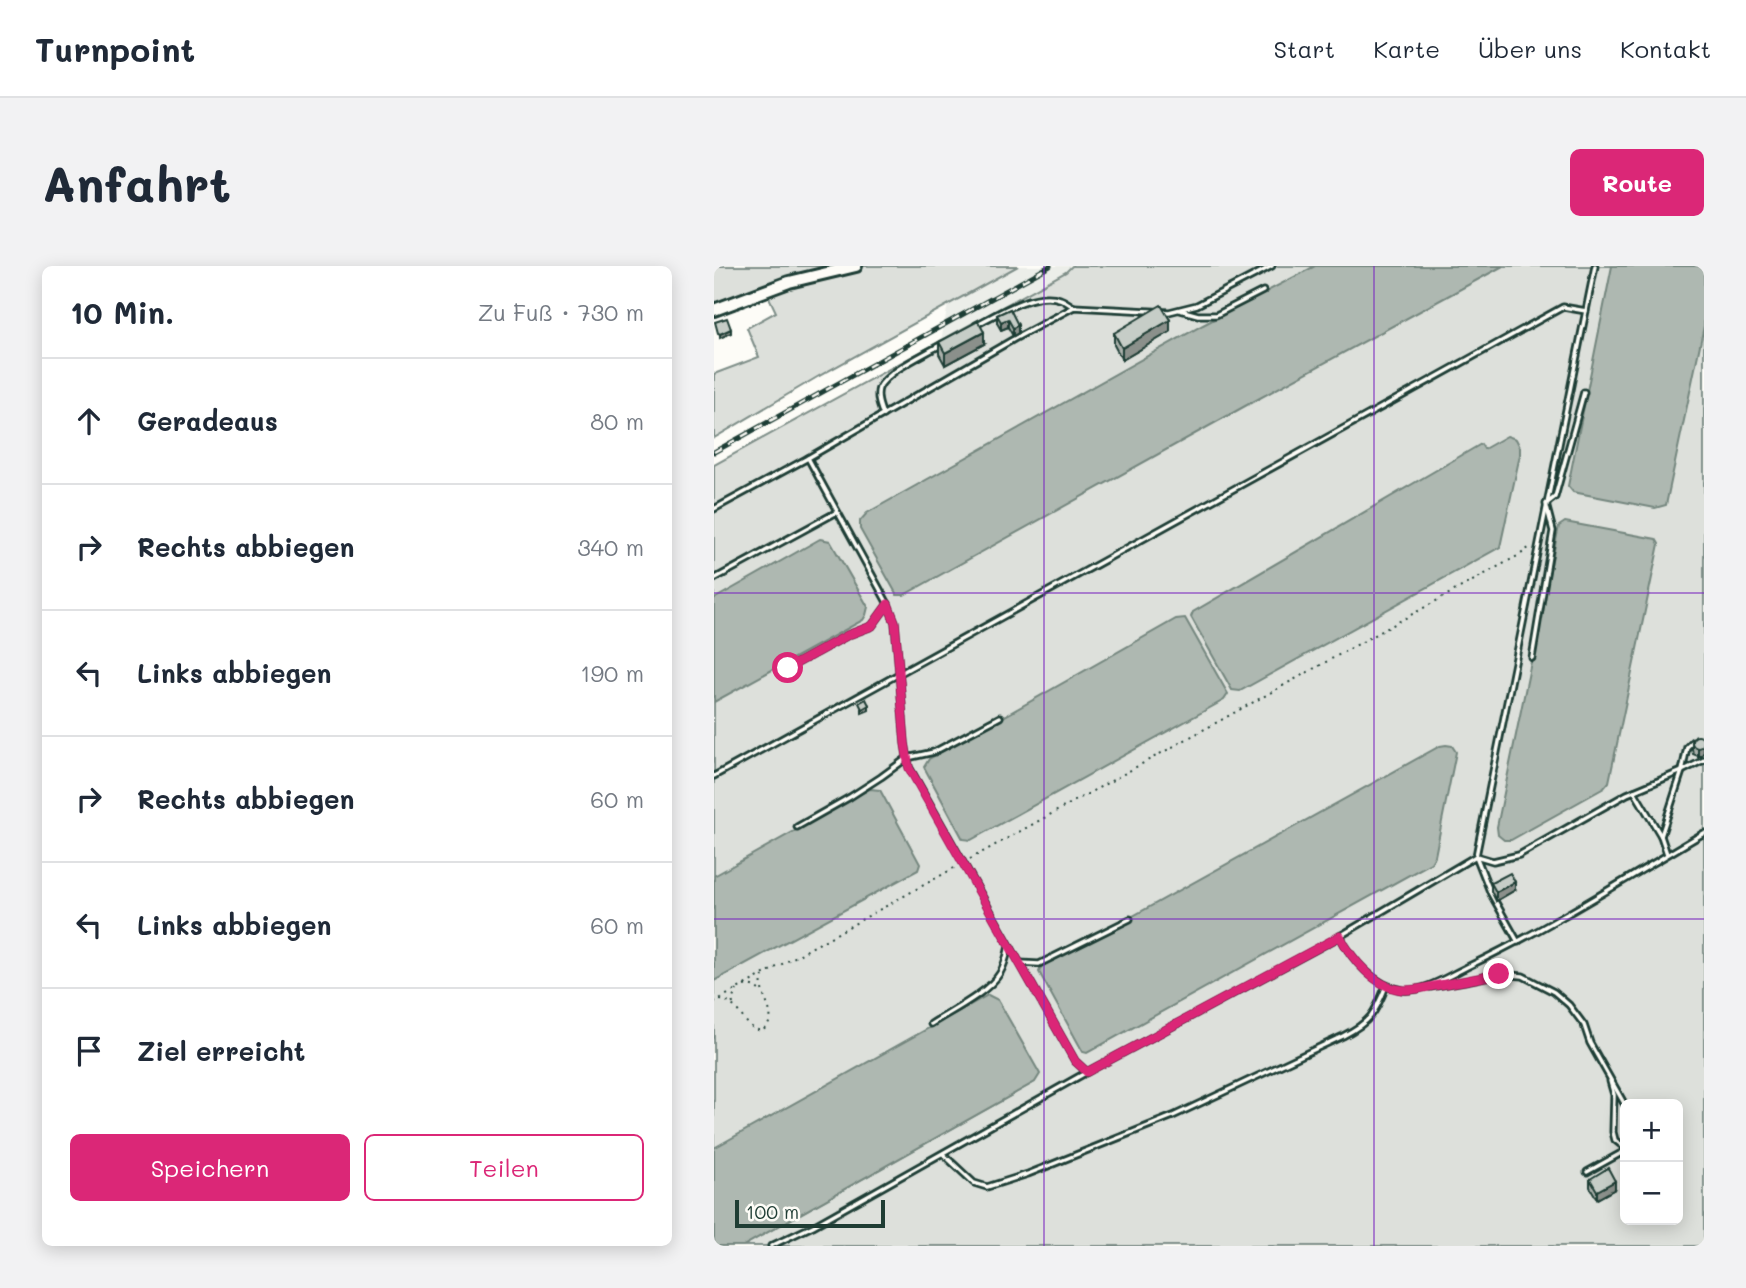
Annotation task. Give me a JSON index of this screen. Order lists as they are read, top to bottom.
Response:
{
  "scale_bar": "100 m",
  "page": {
    "header": "Turnpoint",
    "nav": [
      "Start",
      "Karte",
      "Über uns",
      "Kontakt"
    ],
    "buttons": [
      "Route",
      ["Speichern", "Teilen"]
    ],
    "title": "Anfahrt",
    "heading": ["10 Min.", "Zu Fuß · 730 m"],
    "list": [
      ["Geradeaus", "80 m"],
      ["Rechts abbiegen", "340 m"],
      ["Links abbiegen", "190 m"],
      ["Rechts abbiegen", "60 m"],
      ["Links abbiegen", "60 m"],
      "Ziel erreicht"
    ],
    "map_buttons": ["+", "−"],
    "scale": "100 m"
  }
}
